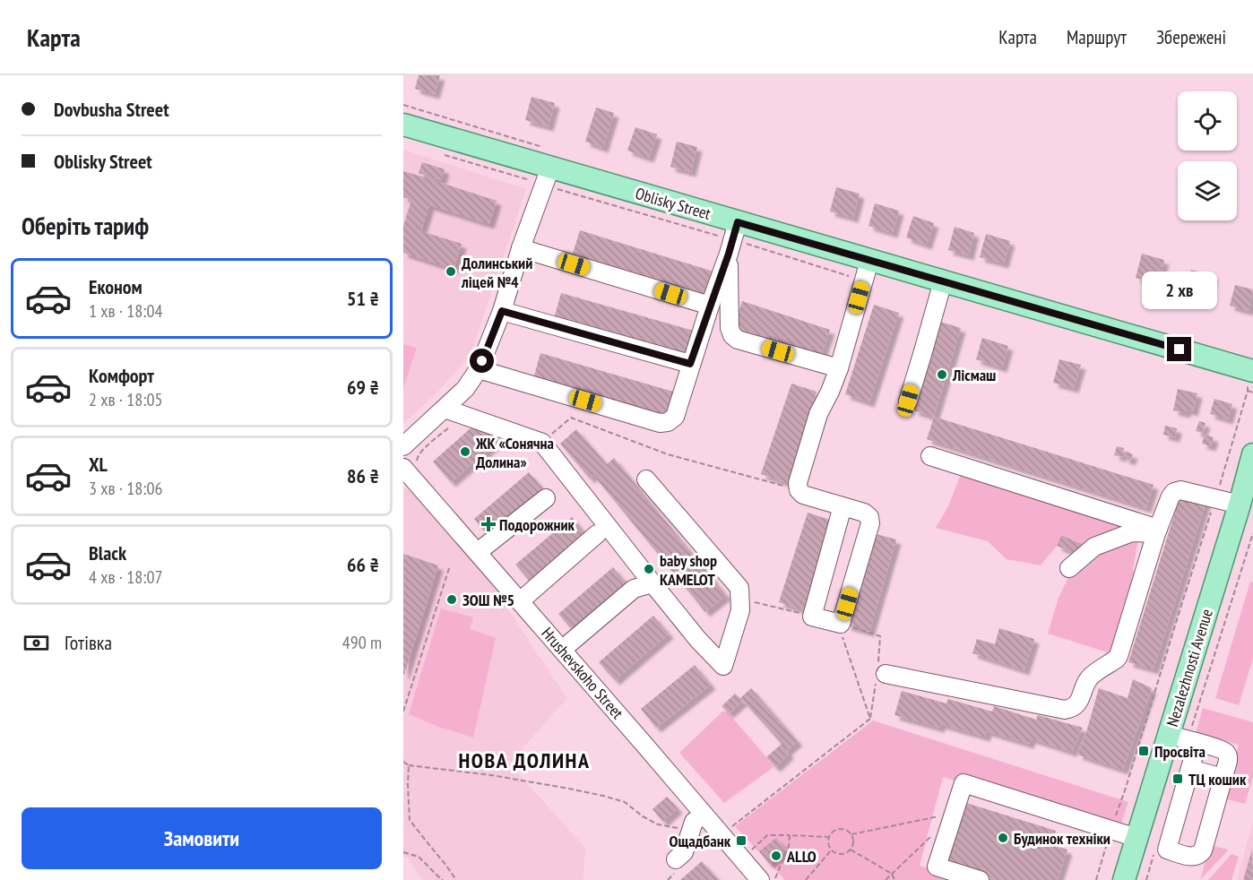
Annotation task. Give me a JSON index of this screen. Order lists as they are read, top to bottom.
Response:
{
  "streets": {
    "main road": ["Oblisky Street", "Nezalezhnosti Avenue"],
    "street": ["Hrushevskoho Street"]
  },
  "districts": ["НОВА ДОЛИНА"],
  "places": {
    "other": [
      "Долинський ліцей №4",
      "Лісмаш",
      "ЖК «Сонячна Долина»",
      "baby shop KAMELOT",
      "ЗОШ №5",
      "Будинок техніки",
      "ALLO"
    ],
    "health": ["Подорожник"],
    "transit": ["Просвіта", "ТЦ кошик", "Ощадбанк"]
  },
  "page": {
    "header": "Карта",
    "nav": ["Карта", "Маршрут", "Збережені"],
    "banner": ["Dovbusha Street", "Oblisky Street"],
    "heading": "Оберіть тариф",
    "list": [
      {
        "name": "Економ",
        "note": "1 хв · 18:04",
        "value": "51 ₴"
      },
      {
        "name": "Комфорт",
        "note": "2 хв · 18:05",
        "value": "69 ₴"
      },
      {
        "name": "XL",
        "note": "3 хв · 18:06",
        "value": "86 ₴"
      },
      {
        "name": "Black",
        "note": "4 хв · 18:07",
        "value": "66 ₴"
      }
    ],
    "bubble": "2 хв",
    "pay": ["Готівка", "490 m"],
    "buttons": "Замовити"
  }
}
